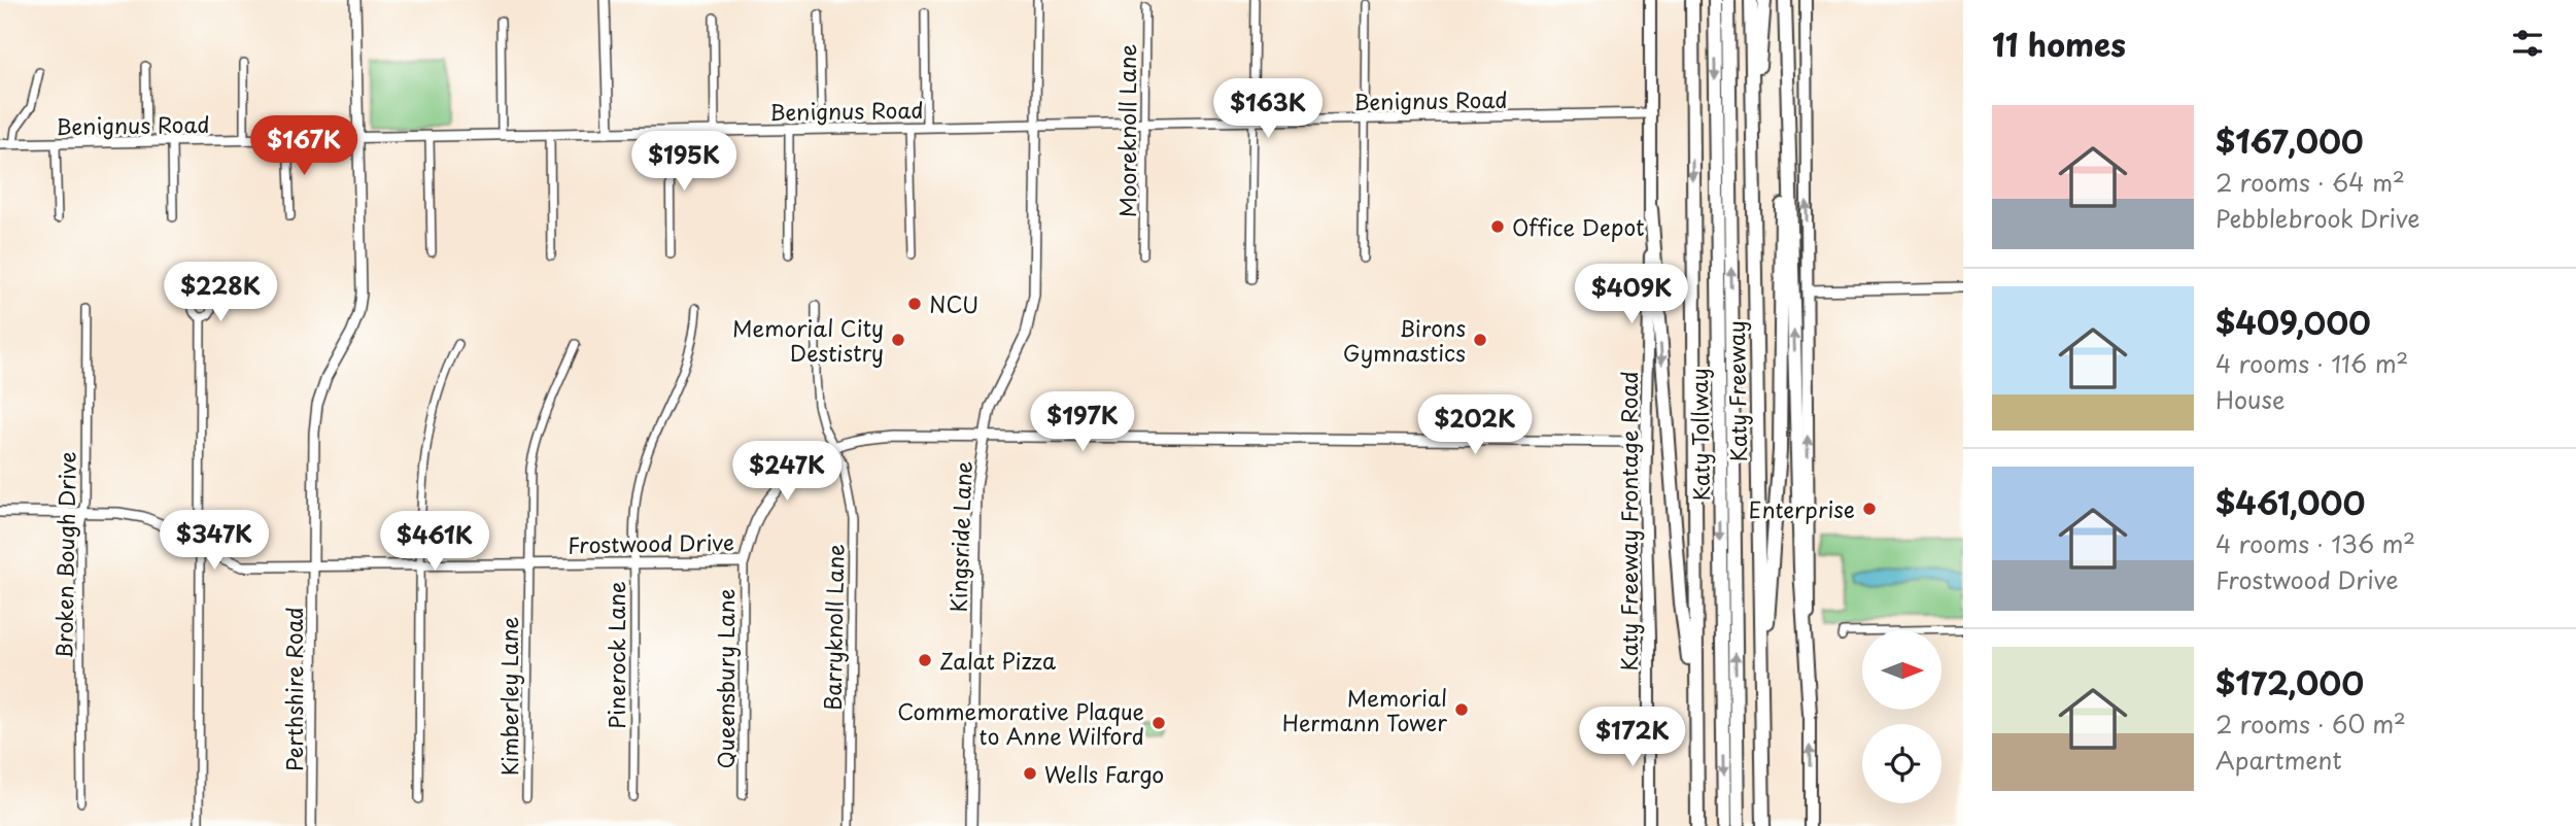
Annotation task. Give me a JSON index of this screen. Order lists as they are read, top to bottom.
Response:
{
  "streets": {
    "highway": ["Katy Freeway", "Katy Tollway"],
    "main road": ["Katy Freeway Frontage Road"],
    "street": [
      "Benignus Road",
      "Mooreknoll Lane",
      "Kingsride Lane",
      "Frostwood Drive",
      "Broken Bough Drive",
      "Barryknoll Lane",
      "Pinerock Lane",
      "Queensbury Lane",
      "Perthshire Road",
      "Kimberley Lane"
    ]
  },
  "crossings": [
    ["Benignus Road", "Mooreknoll Lane"],
    ["Benignus Road", "Katy Freeway Frontage Road"],
    ["Benignus Road", "Kingsride Lane"],
    ["Benignus Road", "Perthshire Road"],
    ["Katy Freeway Frontage Road", "Frostwood Drive"],
    ["Kingsride Lane", "Frostwood Drive"],
    ["Frostwood Drive", "Broken Bough Drive"],
    ["Frostwood Drive", "Barryknoll Lane"],
    ["Frostwood Drive", "Pinerock Lane"],
    ["Frostwood Drive", "Queensbury Lane"],
    ["Frostwood Drive", "Perthshire Road"],
    ["Frostwood Drive", "Kimberley Lane"]
  ],
  "places": [
    "Office Depot",
    "NCU",
    "Memorial City Destistry",
    "Birons Gymnastics",
    "Enterprise",
    "Zalat Pizza",
    "Memorial Hermann Tower",
    "Commemorative Plaque to Anne Wilford",
    "Wells Fargo"
  ],
  "north": "right",
  "page": {
    "heading": "11 homes",
    "price": [
      "$163K",
      "$167K",
      "$195K",
      "$228K",
      "$409K",
      "$197K",
      "$202K",
      "$247K",
      "$347K",
      "$461K",
      "$172K"
    ],
    "list": [
      {
        "name": "$167,000",
        "note": "2 rooms · 64 m² · Pebblebrook Drive"
      },
      {
        "name": "$409,000",
        "note": "4 rooms · 116 m² · House"
      },
      {
        "name": "$461,000",
        "note": "4 rooms · 136 m² · Frostwood Drive"
      },
      {
        "name": "$172,000",
        "note": "2 rooms · 60 m² · Apartment"
      }
    ]
  }
}
